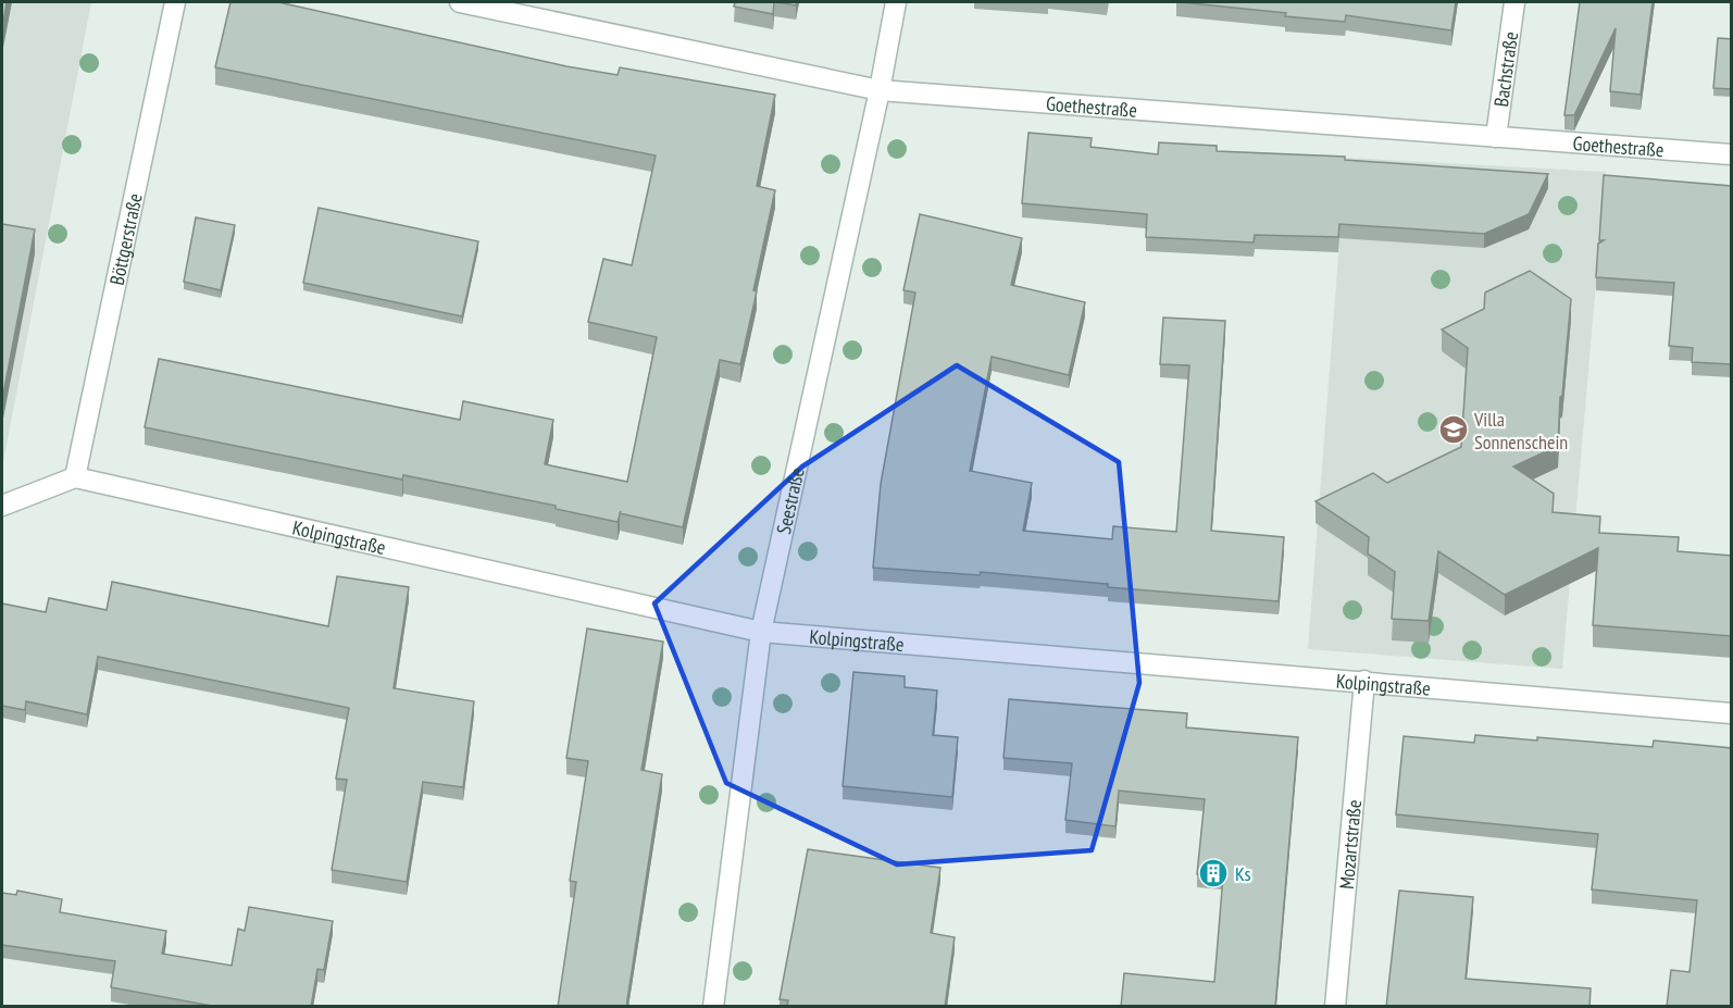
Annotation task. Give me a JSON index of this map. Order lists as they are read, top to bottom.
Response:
{
  "streets": {
    "street": [
      "Bachstraße",
      "Goethestraße",
      "Böttgerstraße",
      "Seestraße",
      "Kolpingstraße",
      "Mozartstraße"
    ]
  },
  "crossings": [
    ["Bachstraße", "Goethestraße"],
    ["Goethestraße", "Seestraße"],
    ["Böttgerstraße", "Kolpingstraße"],
    ["Seestraße", "Kolpingstraße"],
    ["Kolpingstraße", "Mozartstraße"]
  ],
  "places": {
    "school or university": ["Villa Sonnenschein"],
    "building": ["Ks"]
  }
}
